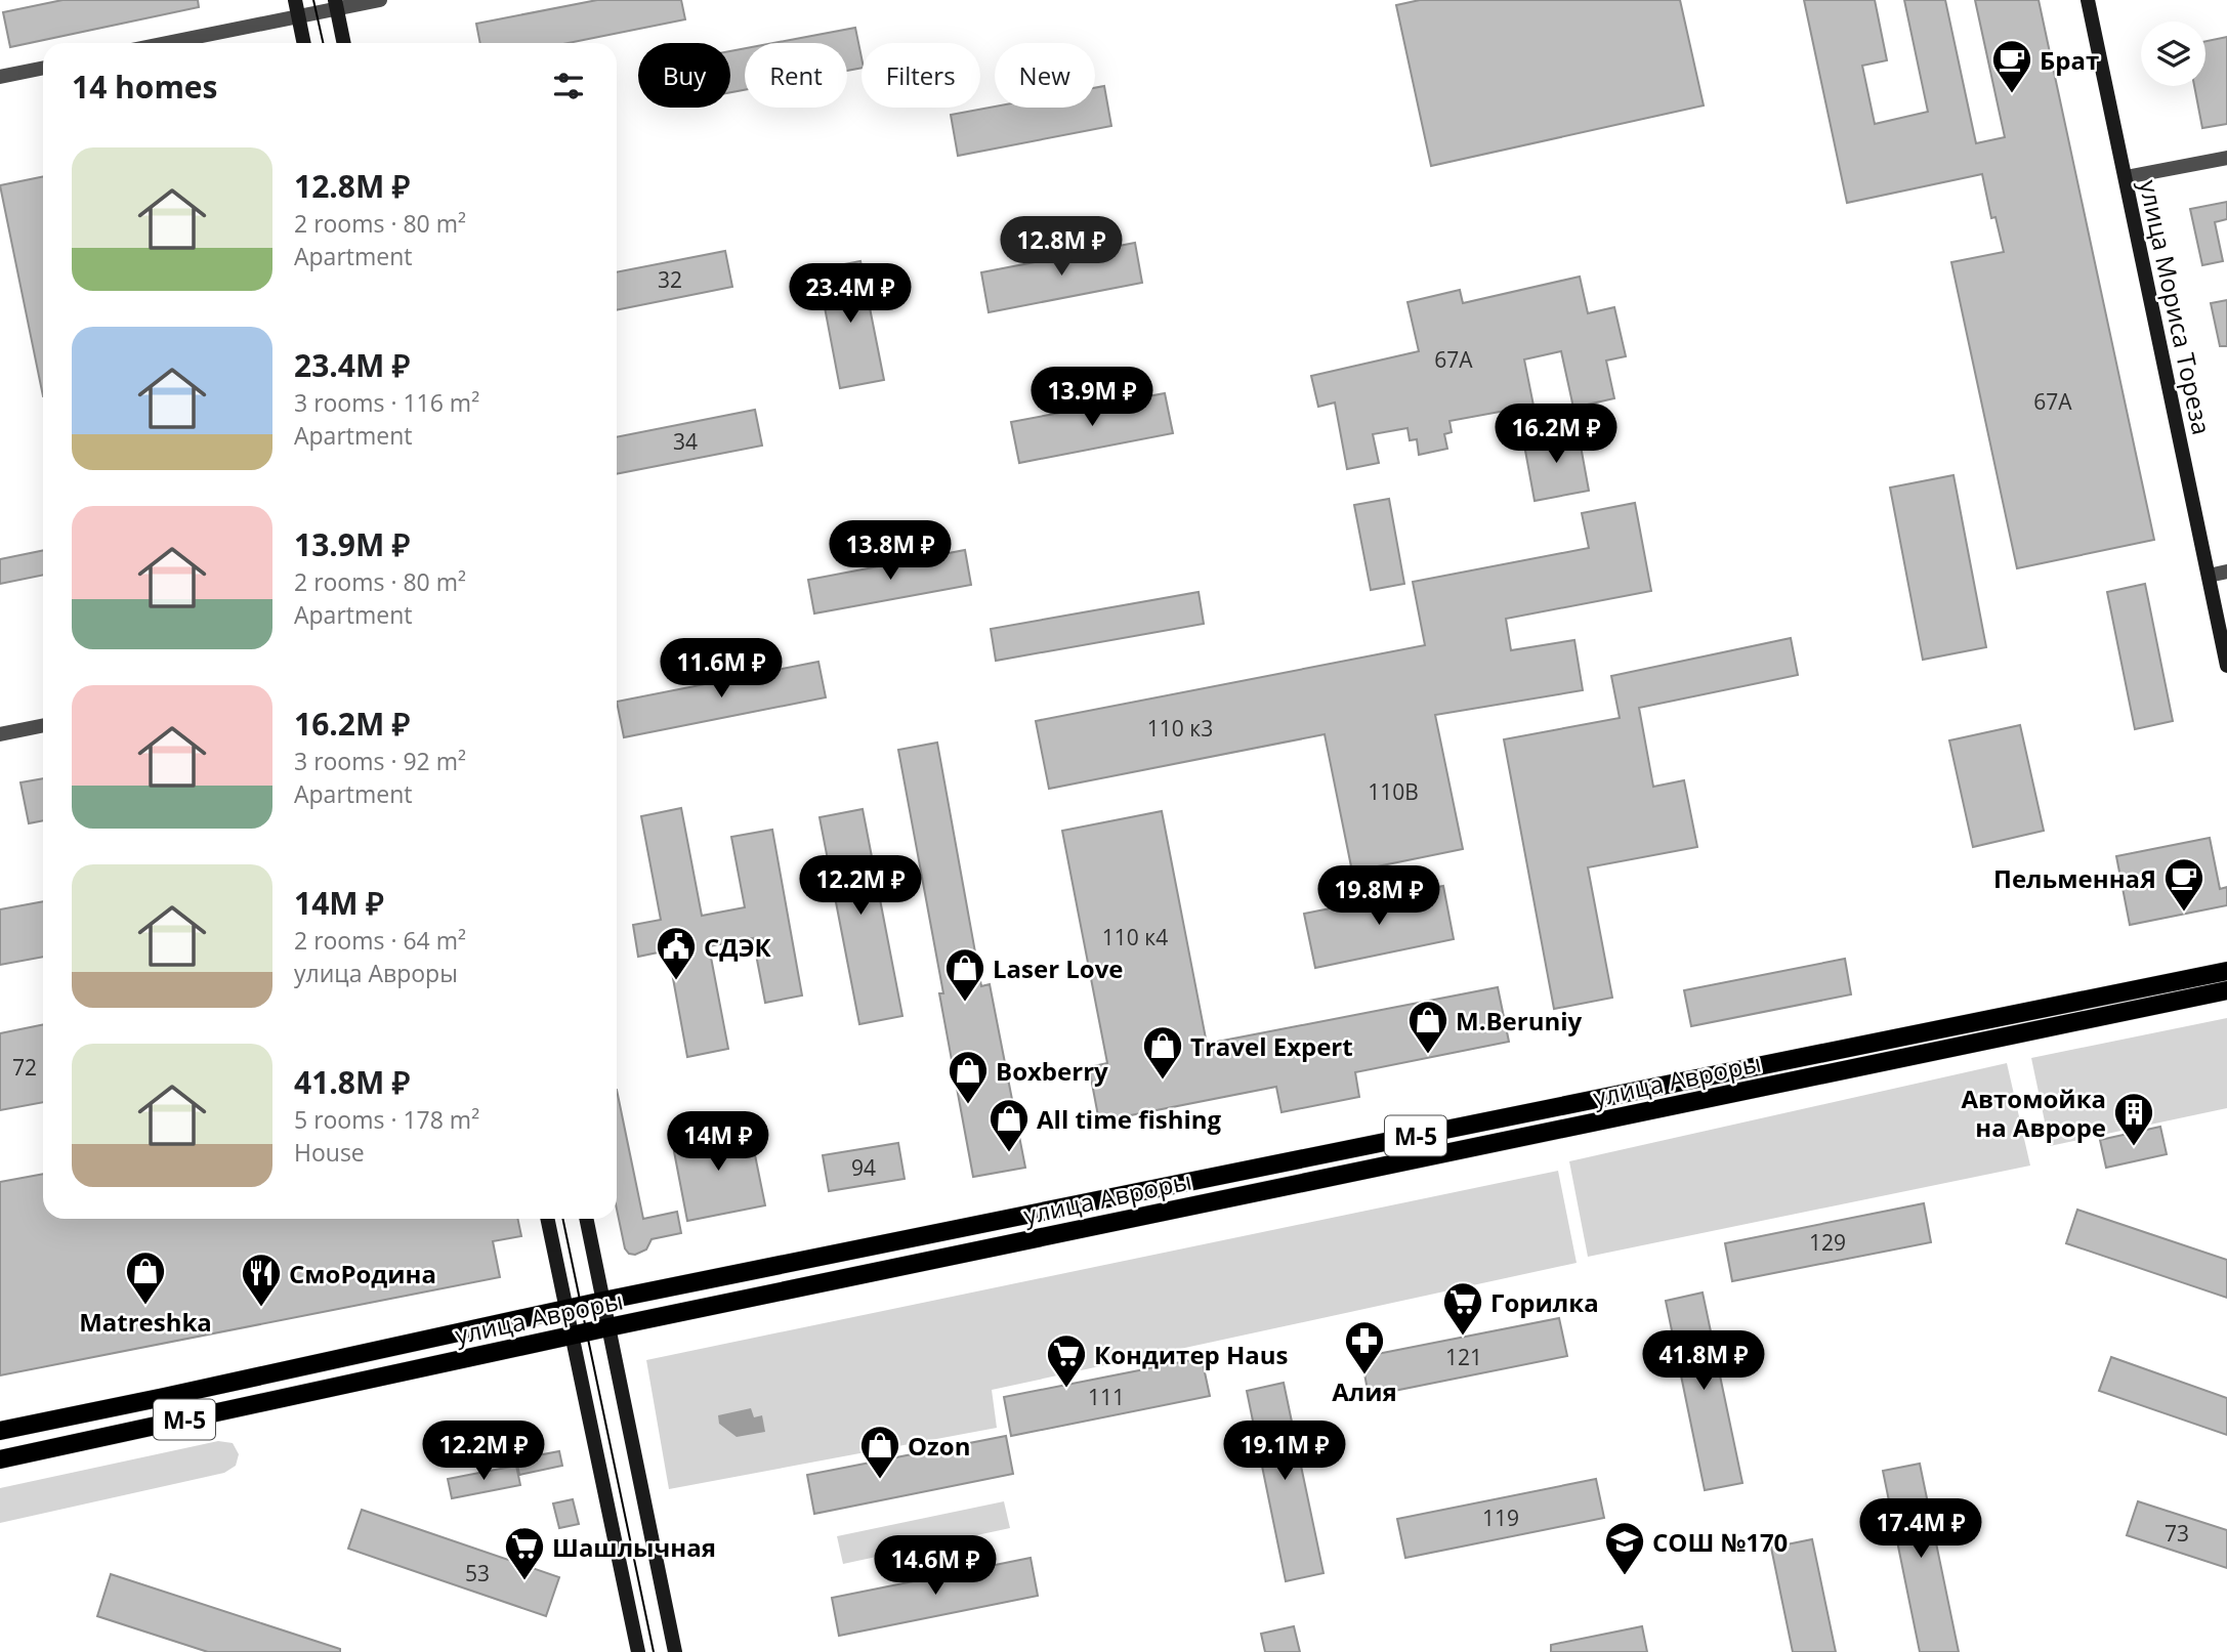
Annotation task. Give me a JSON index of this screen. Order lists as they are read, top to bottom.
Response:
{
  "streets": {
    "main road": ["улица Мориса Тореза", "улица Авроры", "М-5"]
  },
  "places": {
    "cafe": ["Брат", "ПельменнаЯ"],
    "public building": ["СДЭК"],
    "shop": [
      "Laser Love",
      "M.Beruniy",
      "Travel Expert",
      "Boxberry",
      "All time fishing",
      "Matreshka",
      "Ozon"
    ],
    "building": ["Автомойка на Авроре"],
    "restaurant": ["СмоРодина"],
    "supermarket": ["Горилка", "Кондитер Haus", "Шашлычная"],
    "pharmacy": ["Алия"],
    "school or university": ["СОШ №170"]
  },
  "house_numbers": [
    "32",
    "67А",
    "67А",
    "34",
    "110 к3",
    "110В",
    "110 к4",
    "72",
    "94",
    "129",
    "121",
    "111",
    "119",
    "73",
    "53"
  ],
  "page": {
    "chip": [
      "Buy",
      "Rent",
      "Filters",
      "New"
    ],
    "heading": "14 homes",
    "list": [
      {
        "name": "12.8M ₽",
        "note": "2 rooms · 80 m² · Apartment"
      },
      {
        "name": "23.4M ₽",
        "note": "3 rooms · 116 m² · Apartment"
      },
      {
        "name": "13.9M ₽",
        "note": "2 rooms · 80 m² · Apartment"
      },
      {
        "name": "16.2M ₽",
        "note": "3 rooms · 92 m² · Apartment"
      },
      {
        "name": "14M ₽",
        "note": "2 rooms · 64 m² · улица Авроры"
      },
      {
        "name": "41.8M ₽",
        "note": "5 rooms · 178 m² · House"
      }
    ],
    "price": [
      "12.8M ₽",
      "23.4M ₽",
      "13.9M ₽",
      "16.2M ₽",
      "13.8M ₽",
      "11.6M ₽",
      "12.2M ₽",
      "19.8M ₽",
      "14M ₽",
      "41.8M ₽",
      "12.2M ₽",
      "19.1M ₽",
      "17.4M ₽",
      "14.6M ₽"
    ]
  }
}
